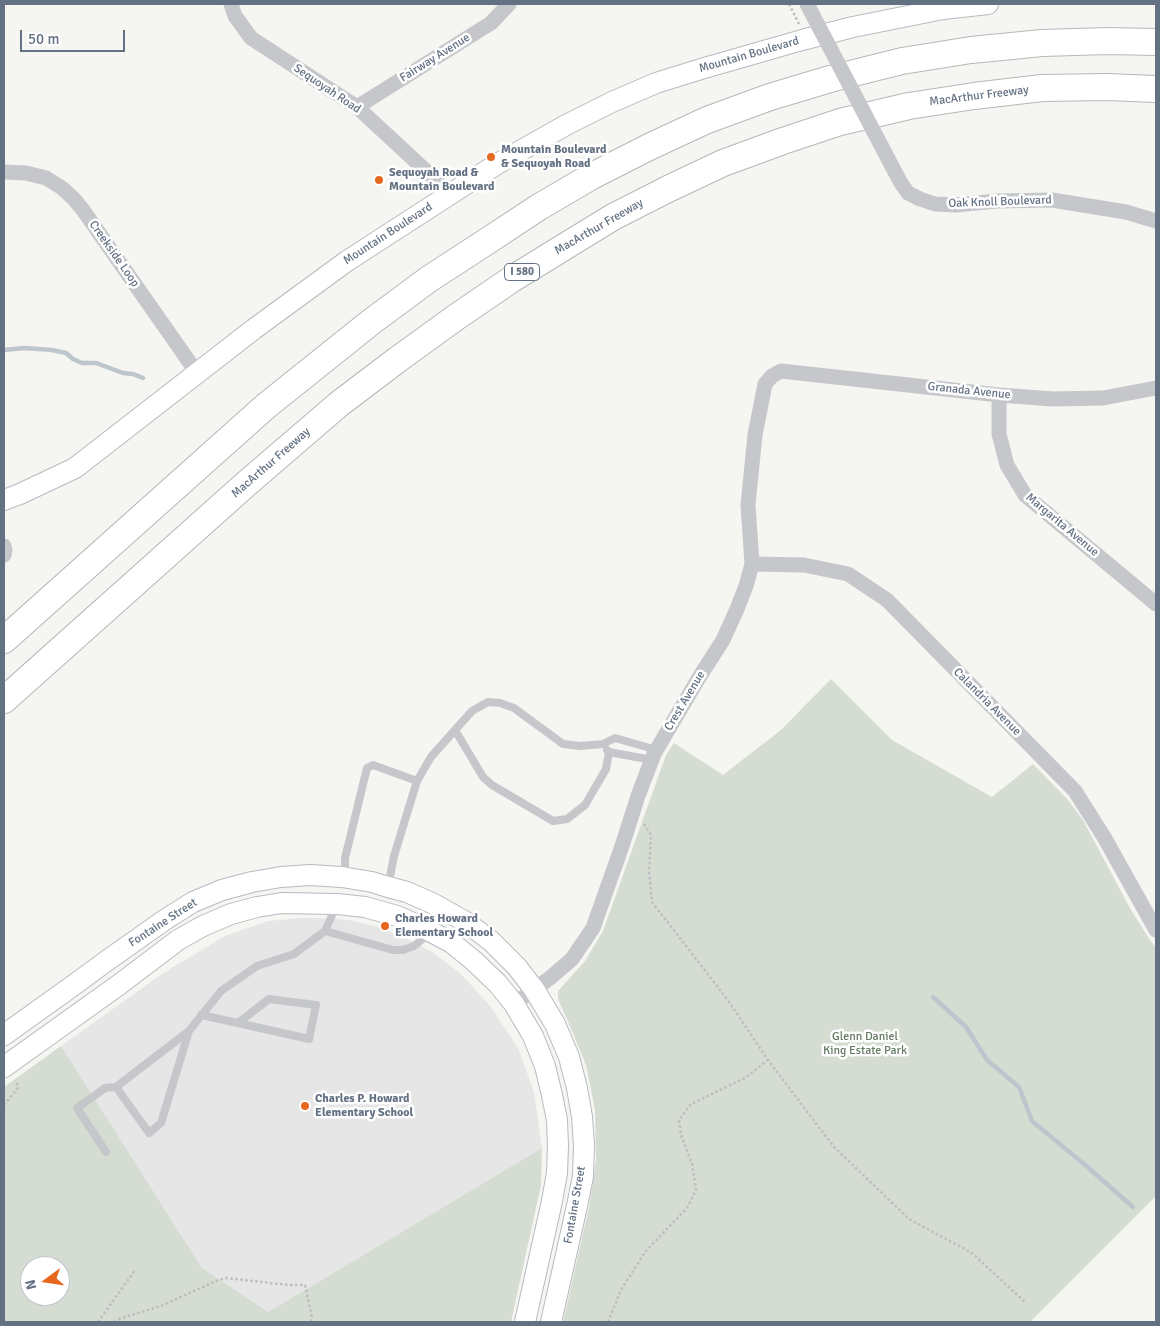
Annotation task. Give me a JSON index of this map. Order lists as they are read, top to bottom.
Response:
{
  "streets": {
    "highway": ["MacArthur Freeway", "I 580"],
    "street": [
      "Mountain Boulevard",
      "Fairway Avenue",
      "Sequoyah Road",
      "Oak Knoll Boulevard",
      "Creekside Loop",
      "Granada Avenue",
      "Margarita Avenue",
      "Crest Avenue",
      "Calandria Avenue",
      "Fontaine Street"
    ]
  },
  "crossings": [
    ["Mountain Boulevard", "Sequoyah Road"],
    ["Mountain Boulevard", "Creekside Loop"],
    ["Fairway Avenue", "Sequoyah Road"],
    ["Granada Avenue", "Margarita Avenue"],
    ["Granada Avenue", "Crest Avenue"],
    ["Crest Avenue", "Calandria Avenue"],
    ["Crest Avenue", "Fontaine Street"]
  ],
  "parks": ["Glenn Daniel King Estate Park"],
  "places": [
    "Mountain Boulevard & Sequoyah Road",
    "Sequoyah Road & Mountain Boulevard",
    "Charles Howard Elementary School",
    "Charles P. Howard Elementary School"
  ],
  "scale_bar": "50 m",
  "north": "left"
}
